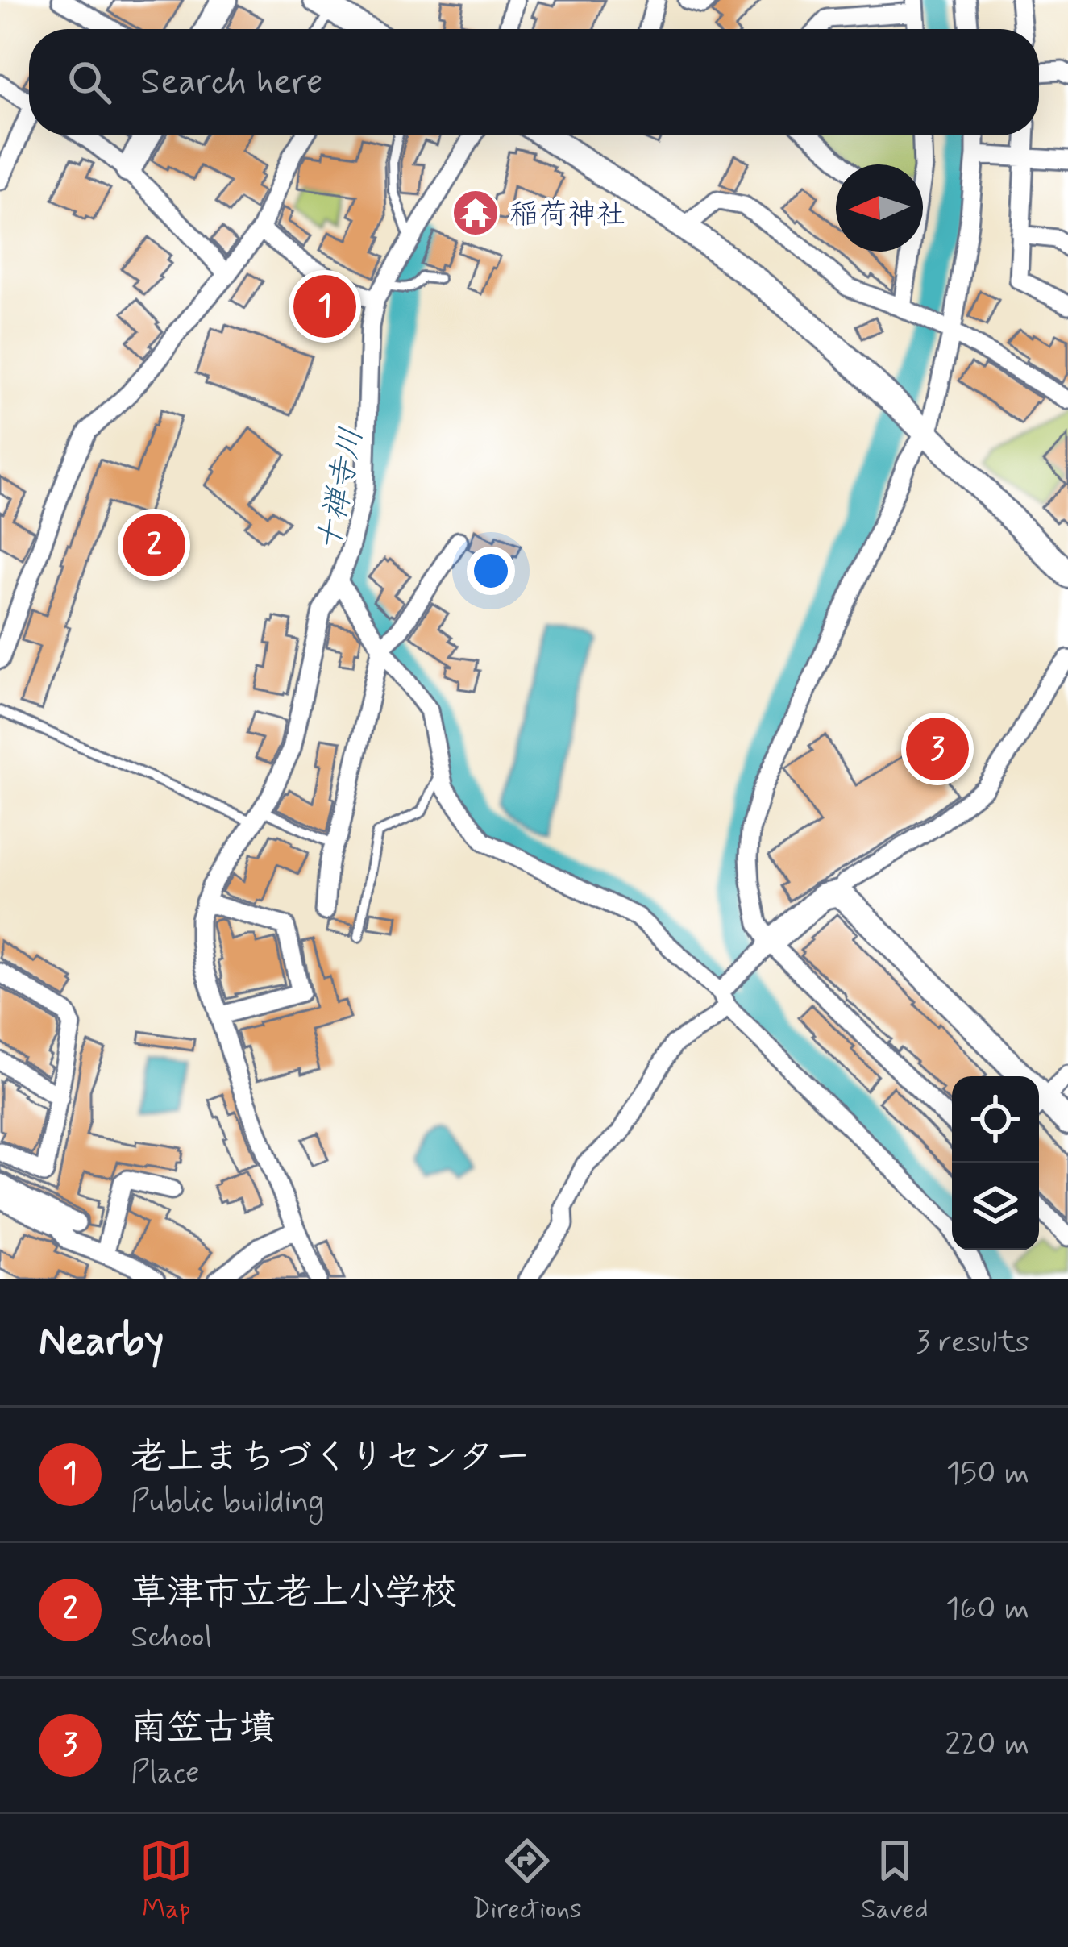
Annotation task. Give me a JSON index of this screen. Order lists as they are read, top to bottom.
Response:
{
  "water": ["十禅寺川"],
  "places": {
    "temple": ["稲荷神社"]
  },
  "north": "left",
  "page": {
    "search": "Search here",
    "pins": ["1", "2", "3"],
    "heading": ["Nearby", "3 results"],
    "list": [
      {
        "mark": "1",
        "name": "老上まちづくりセンター",
        "note": "Public building",
        "value": "150 m"
      },
      {
        "mark": "2",
        "name": "草津市立老上小学校",
        "note": "School",
        "value": "160 m"
      },
      {
        "mark": "3",
        "name": "南笠古墳",
        "note": "Place",
        "value": "220 m"
      }
    ],
    "nav": ["Map", "Directions", "Saved"]
  }
}
